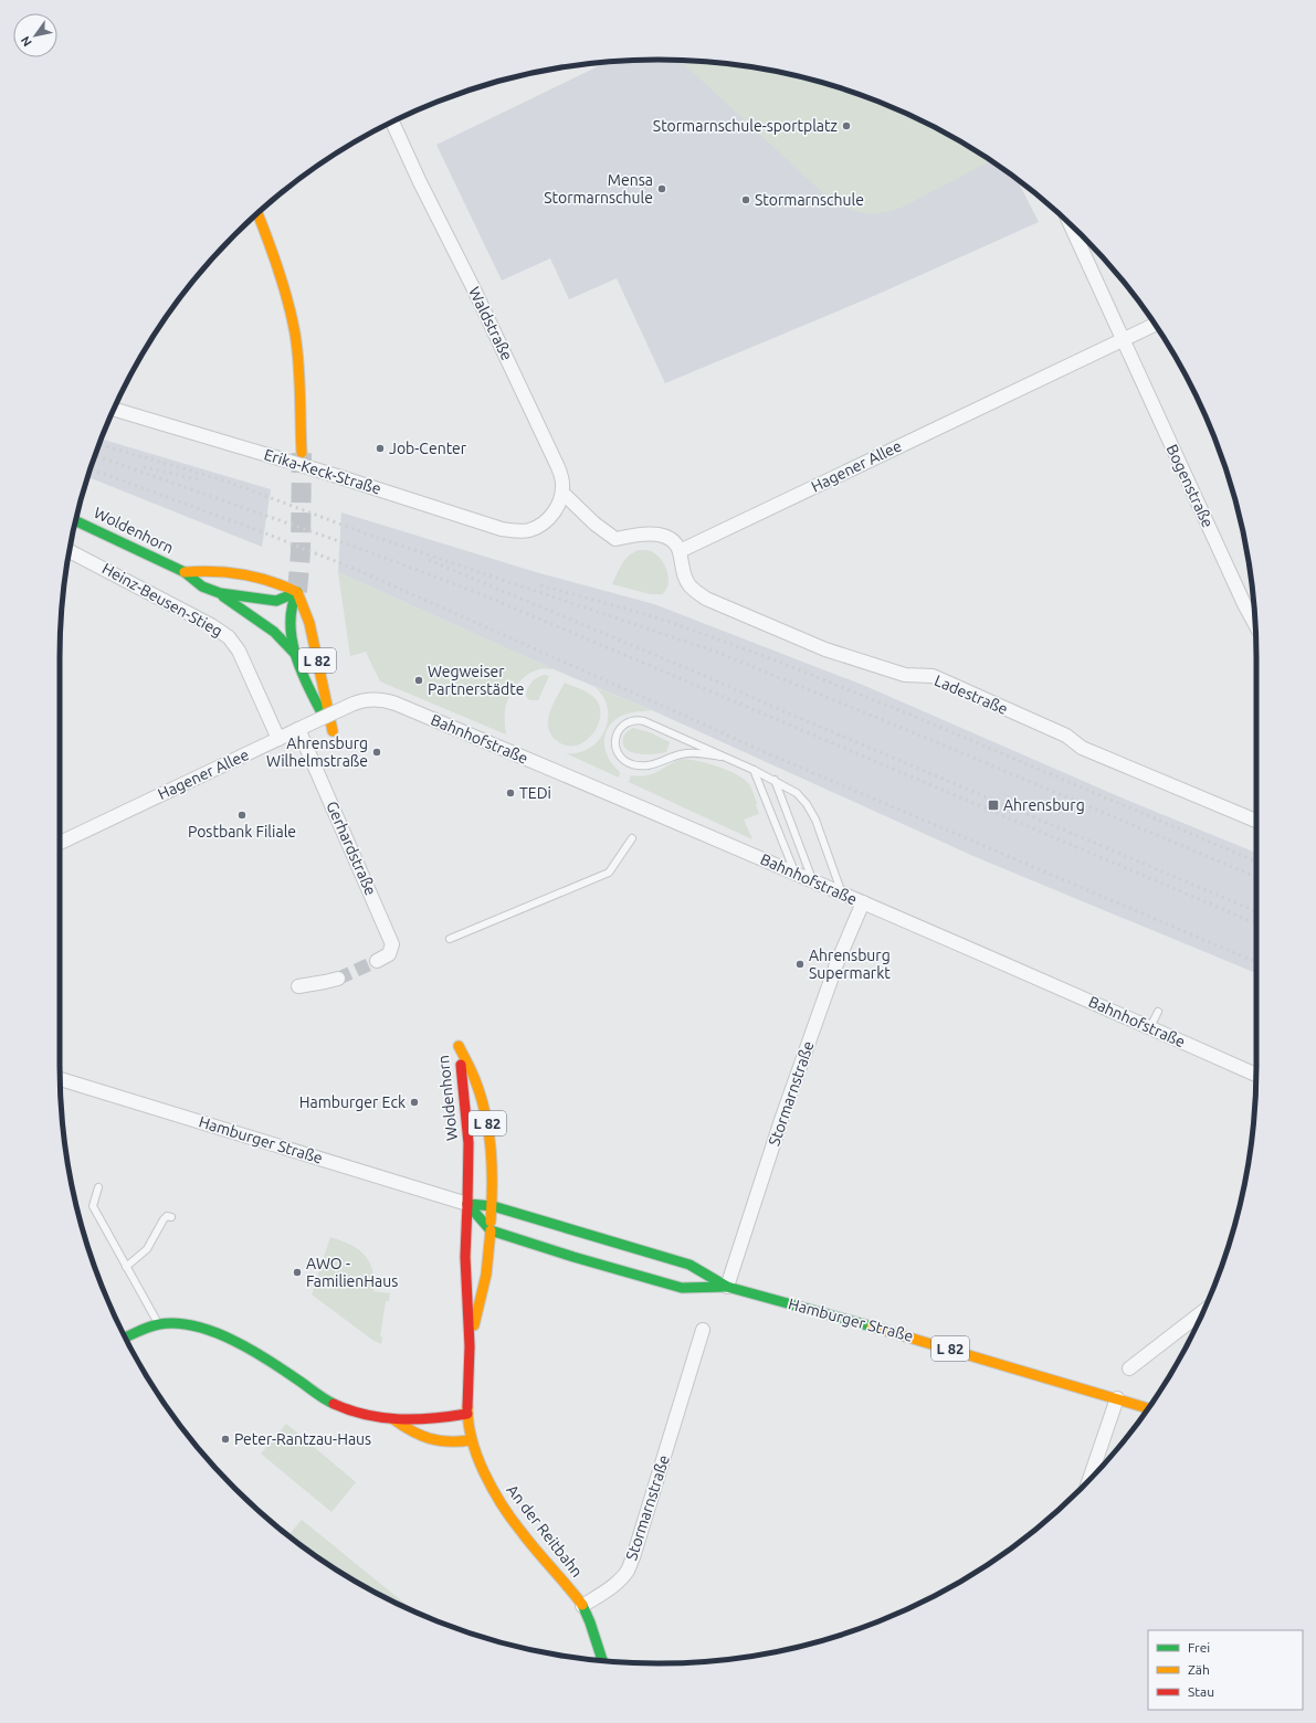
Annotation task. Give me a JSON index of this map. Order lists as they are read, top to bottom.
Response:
{
  "streets": {
    "main road": [
      "Woldenhorn",
      "L 82",
      "Hamburger Straße",
      "An der Reitbahn"
    ],
    "street": [
      "Waldstraße",
      "Hagener Allee",
      "Erika-Keck-Straße",
      "Bogenstraße",
      "Heinz-Beusen-Stieg",
      "Ladestraße",
      "Bahnhofstraße",
      "Gerhardstraße",
      "Stormarnstraße"
    ]
  },
  "crossings": [
    ["Waldstraße", "Erika-Keck-Straße"],
    ["Hagener Allee", "Bogenstraße"],
    ["Hagener Allee", "Heinz-Beusen-Stieg"],
    ["Hagener Allee", "Ladestraße"],
    ["Hagener Allee", "Bahnhofstraße"],
    ["Hagener Allee", "Gerhardstraße"],
    ["Woldenhorn", "Hamburger Straße"],
    ["Woldenhorn", "An der Reitbahn"],
    ["Bahnhofstraße", "Stormarnstraße"],
    ["Stormarnstraße", "Hamburger Straße"],
    ["Stormarnstraße", "An der Reitbahn"],
    ["Hamburger Straße", "An der Reitbahn"]
  ],
  "places": {
    "other": [
      "Stormarnschule-sportplatz",
      "Mensa Stormarnschule",
      "Stormarnschule",
      "Job-Center",
      "Wegweiser Partnerstädte",
      "Ahrensburg Wilhelmstraße",
      "TEDi",
      "Postbank Filiale",
      "Ahrensburg Supermarkt",
      "Hamburger Eck",
      "AWO - FamilienHaus",
      "Peter-Rantzau-Haus"
    ],
    "transit": ["Ahrensburg"]
  },
  "legend": ["Frei", "Zäh", "Stau"],
  "north": "bottom left"
}
